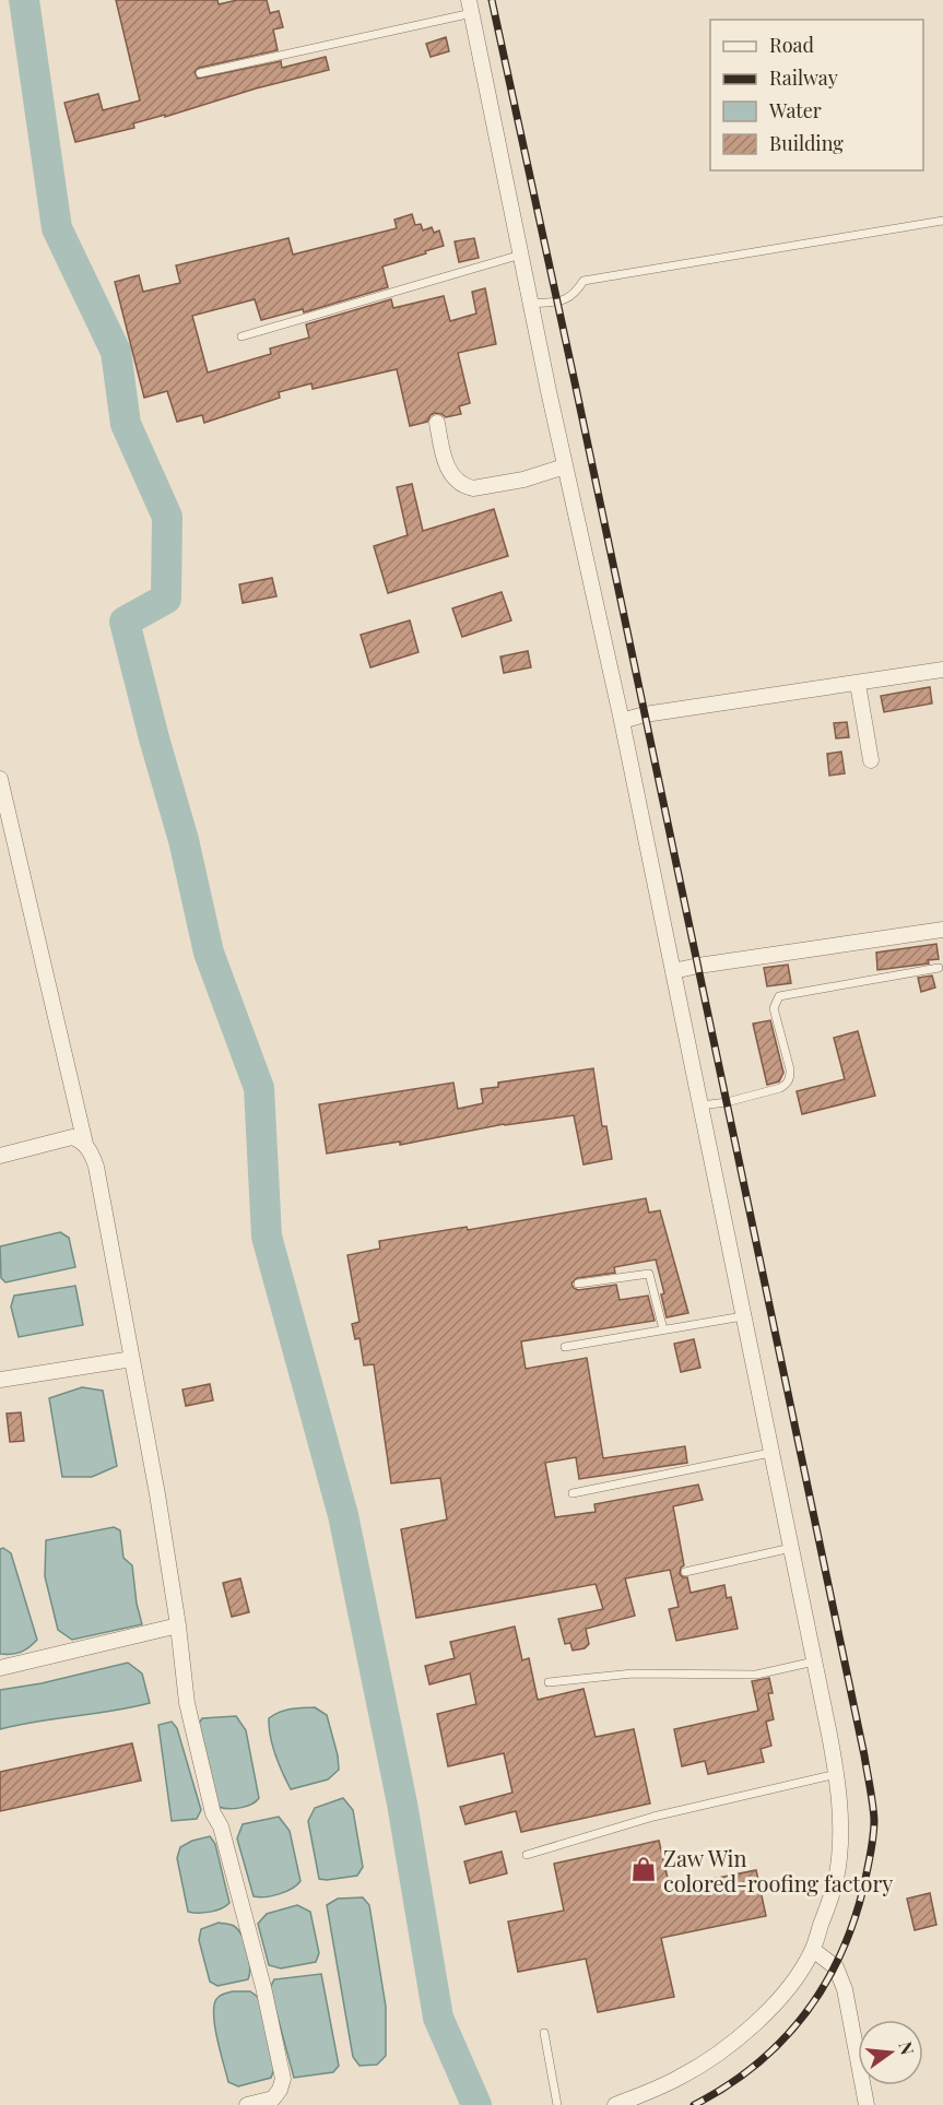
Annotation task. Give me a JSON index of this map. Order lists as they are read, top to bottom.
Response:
{
  "places": {
    "shop": ["Zaw Win colored-roofing factory"]
  },
  "legend": [
    "Road",
    "Railway",
    "Water",
    "Building"
  ],
  "north": "right"
}
